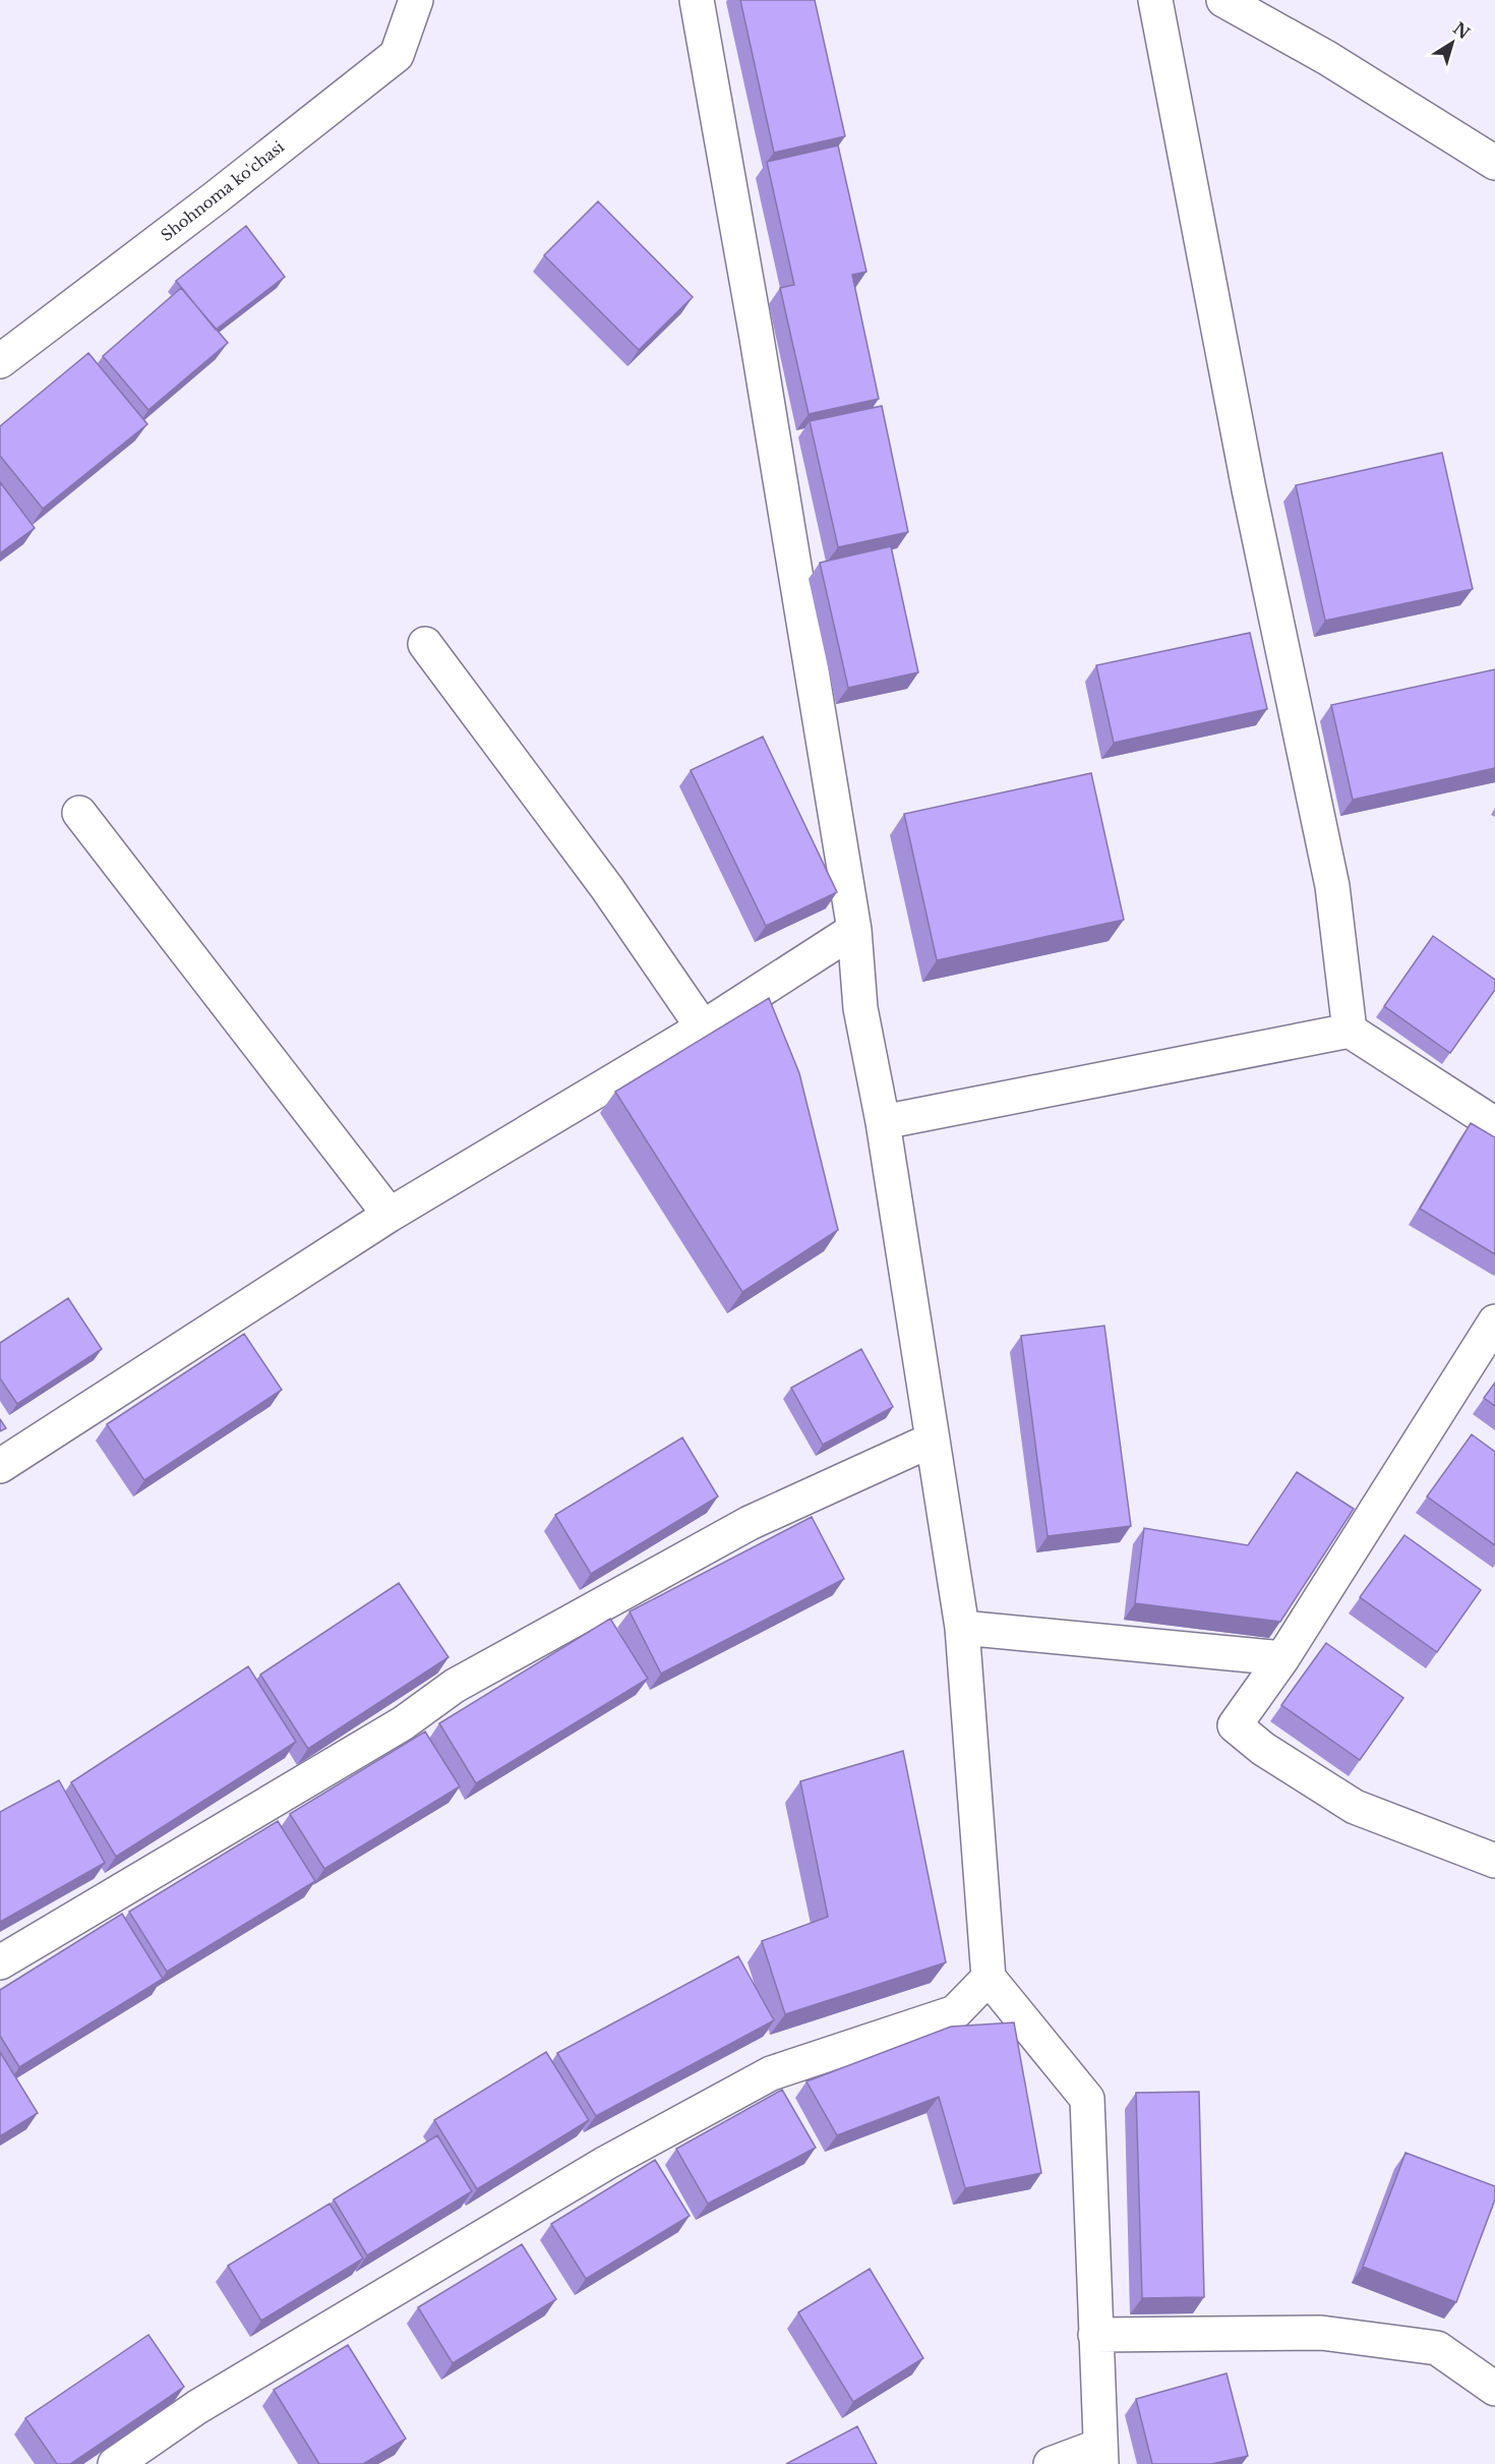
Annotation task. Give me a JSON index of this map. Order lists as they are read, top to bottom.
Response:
{
  "streets": {
    "street": ["Shohnoma ko'chasi"]
  },
  "north": "top right"
}
